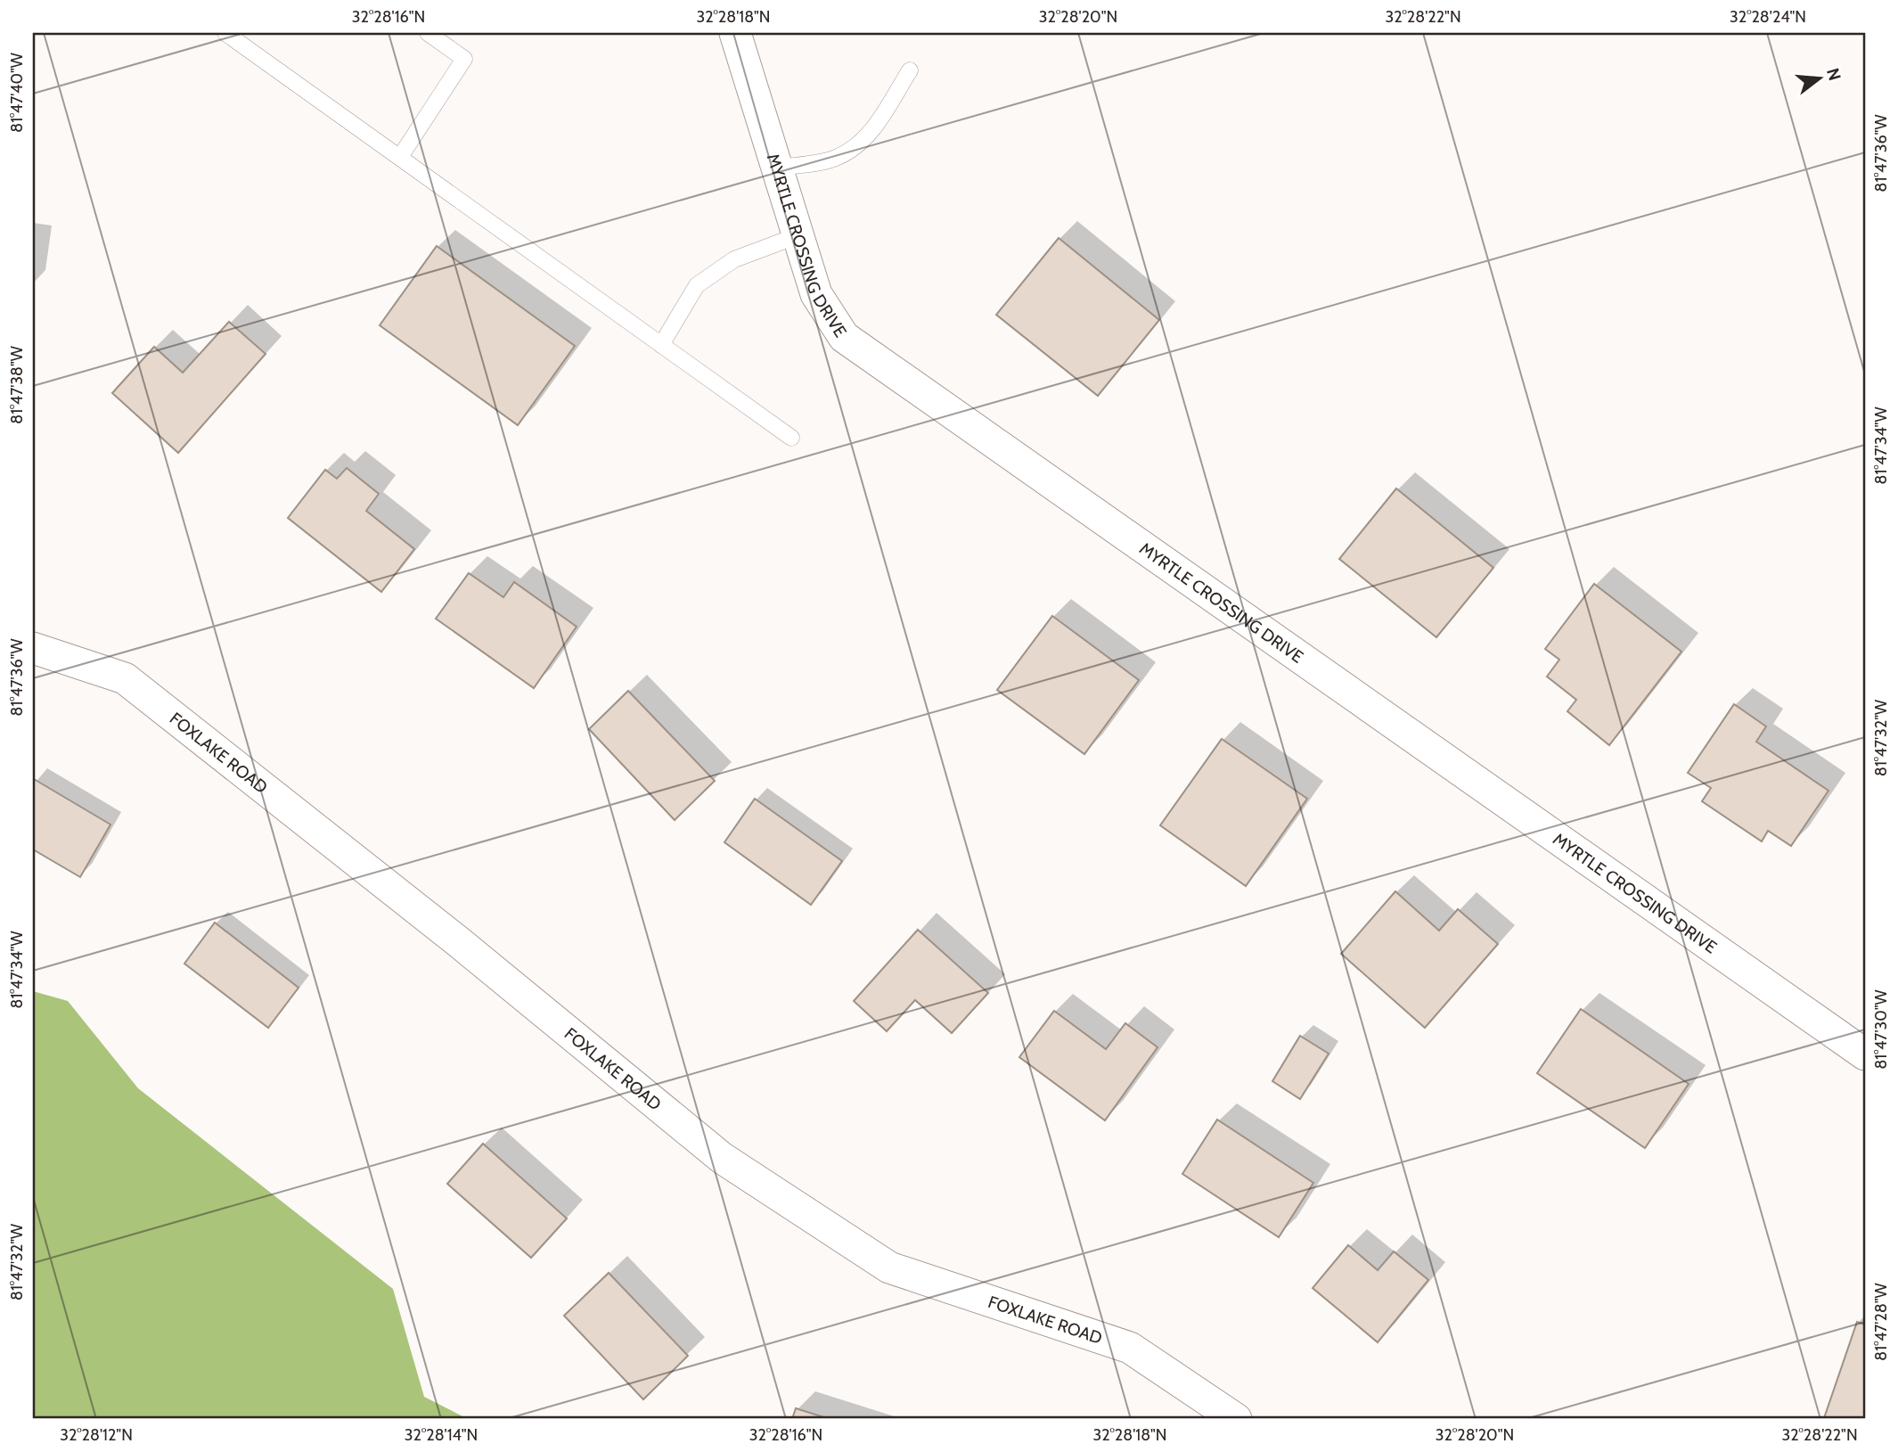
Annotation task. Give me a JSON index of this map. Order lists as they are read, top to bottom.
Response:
{
  "streets": {
    "street": ["MYRTLE CROSSING DRIVE", "FOXLAKE ROAD"]
  },
  "north": "right",
  "coordinates": [
    "32°28'16\"N",
    "32°28'18\"N",
    "32°28'20\"N",
    "32°28'22\"N",
    "32°28'24\"N",
    "81°47'40\"W",
    "81°47'36\"W",
    "81°47'38\"W",
    "81°47'34\"W",
    "81°47'32\"W",
    "81°47'30\"W",
    "81°47'28\"W",
    "32°28'12\"N",
    "32°28'14\"N"
  ]
}
